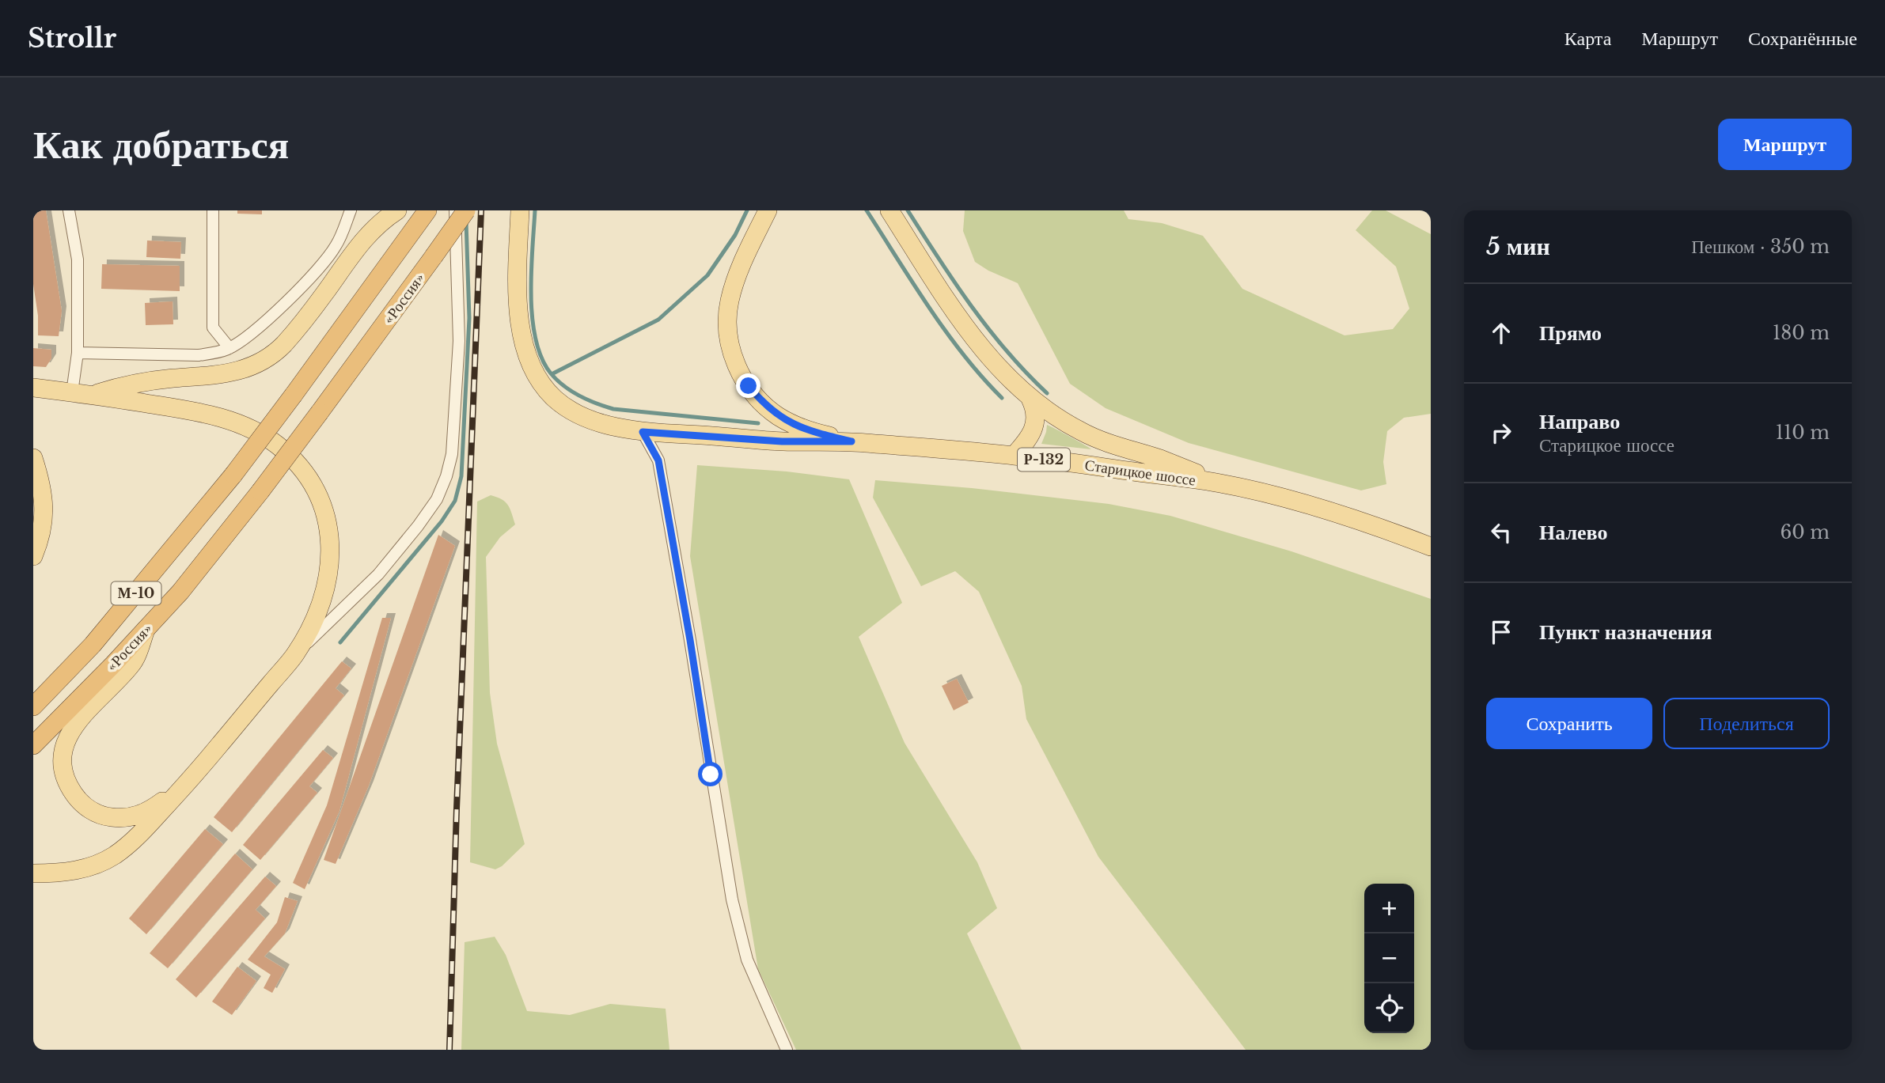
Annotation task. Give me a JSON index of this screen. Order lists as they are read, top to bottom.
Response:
{
  "streets": {
    "highway": ["«Россия»", "М-10"],
    "main road": ["Р-132", "Старицкое шоссе"]
  },
  "page": {
    "header": "Strollr",
    "nav": ["Карта", "Маршрут", "Сохранённые"],
    "buttons": [
      "Маршрут",
      ["Сохранить", "Поделиться"]
    ],
    "title": "Как добраться",
    "heading": ["5 мин", "Пешком · 350 m"],
    "list": [
      ["Прямо", "180 m"],
      ["Направо", "Старицкое шоссе", "110 m"],
      ["Налево", "60 m"],
      "Пункт назначения"
    ],
    "map_buttons": ["+", "−"]
  }
}
